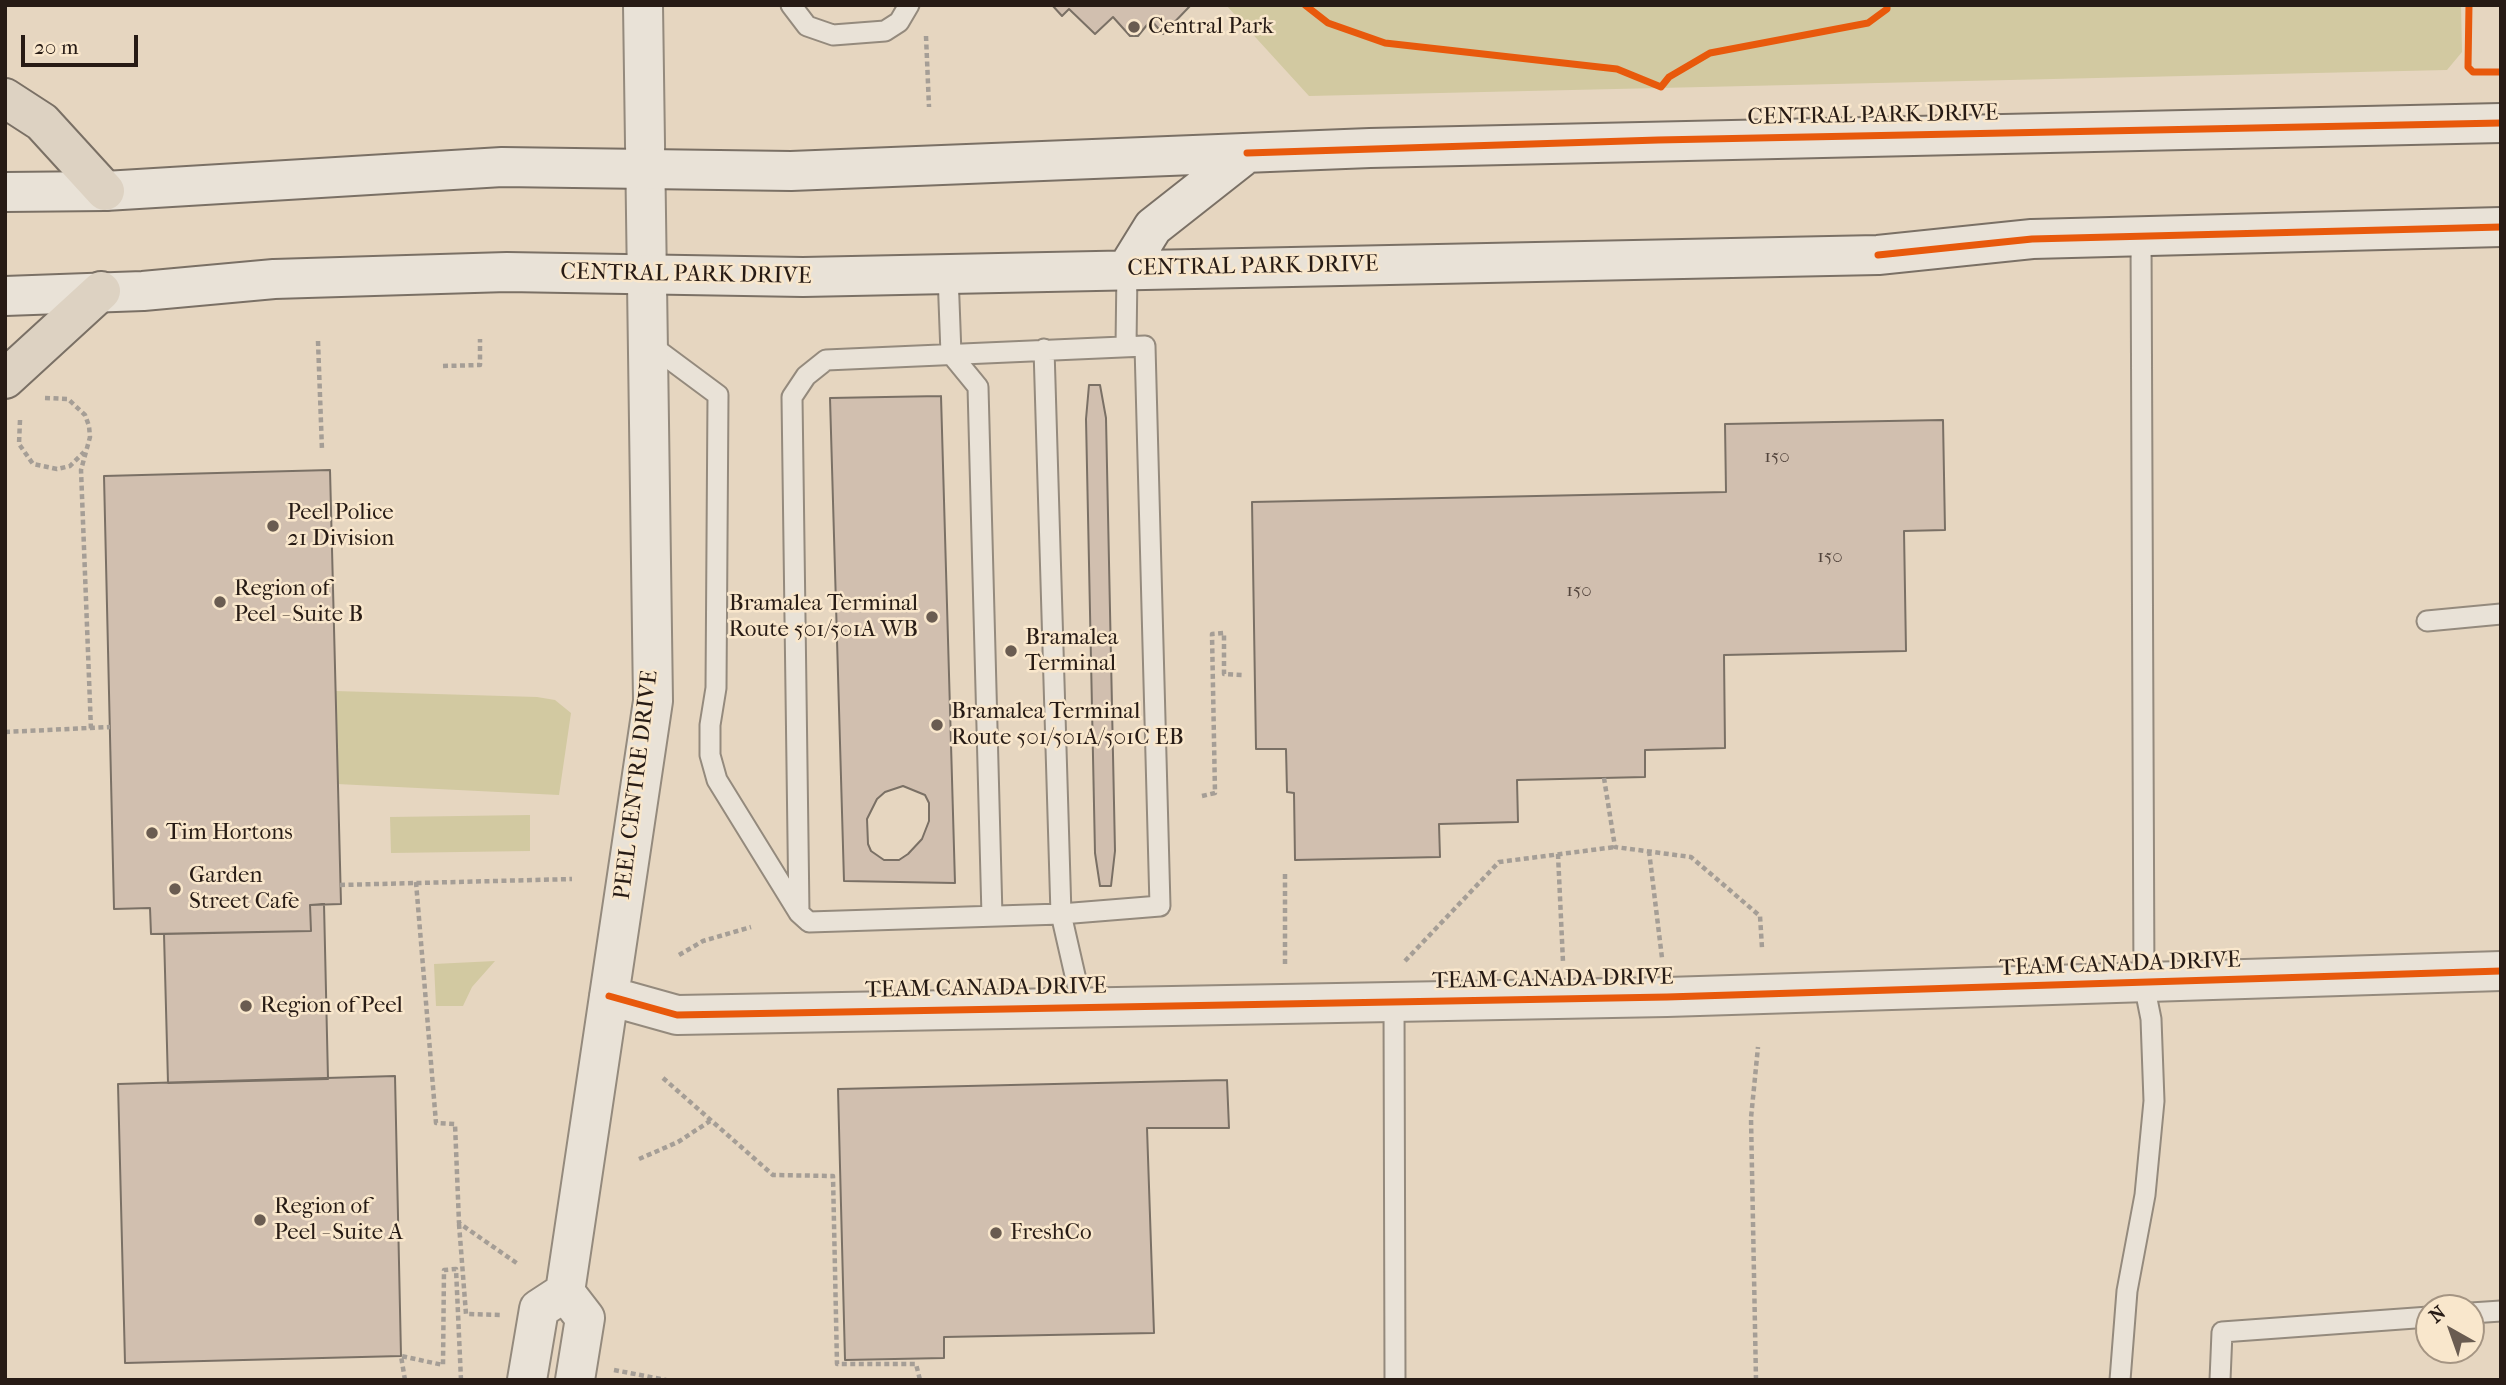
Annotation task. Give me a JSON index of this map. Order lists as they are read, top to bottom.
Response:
{
  "streets": {
    "street": ["CENTRAL PARK DRIVE", "PEEL CENTRE DRIVE", "TEAM CANADA DRIVE"]
  },
  "crossings": [
    ["CENTRAL PARK DRIVE", "PEEL CENTRE DRIVE"],
    ["PEEL CENTRE DRIVE", "TEAM CANADA DRIVE"]
  ],
  "places": [
    "Central Park",
    "Peel Police 21 Division",
    "Region of Peel - Suite B",
    "Bramalea Terminal Route 501/501A WB",
    "Bramalea Terminal",
    "Bramalea Terminal Route 501/501A/501C EB",
    "Tim Hortons",
    "Garden Street Cafe",
    "Region of Peel",
    "Region of Peel - Suite A",
    "FreshCo"
  ],
  "house_numbers": ["150", "150", "150"],
  "scale_bar": "20 m",
  "north": "top left"
}
